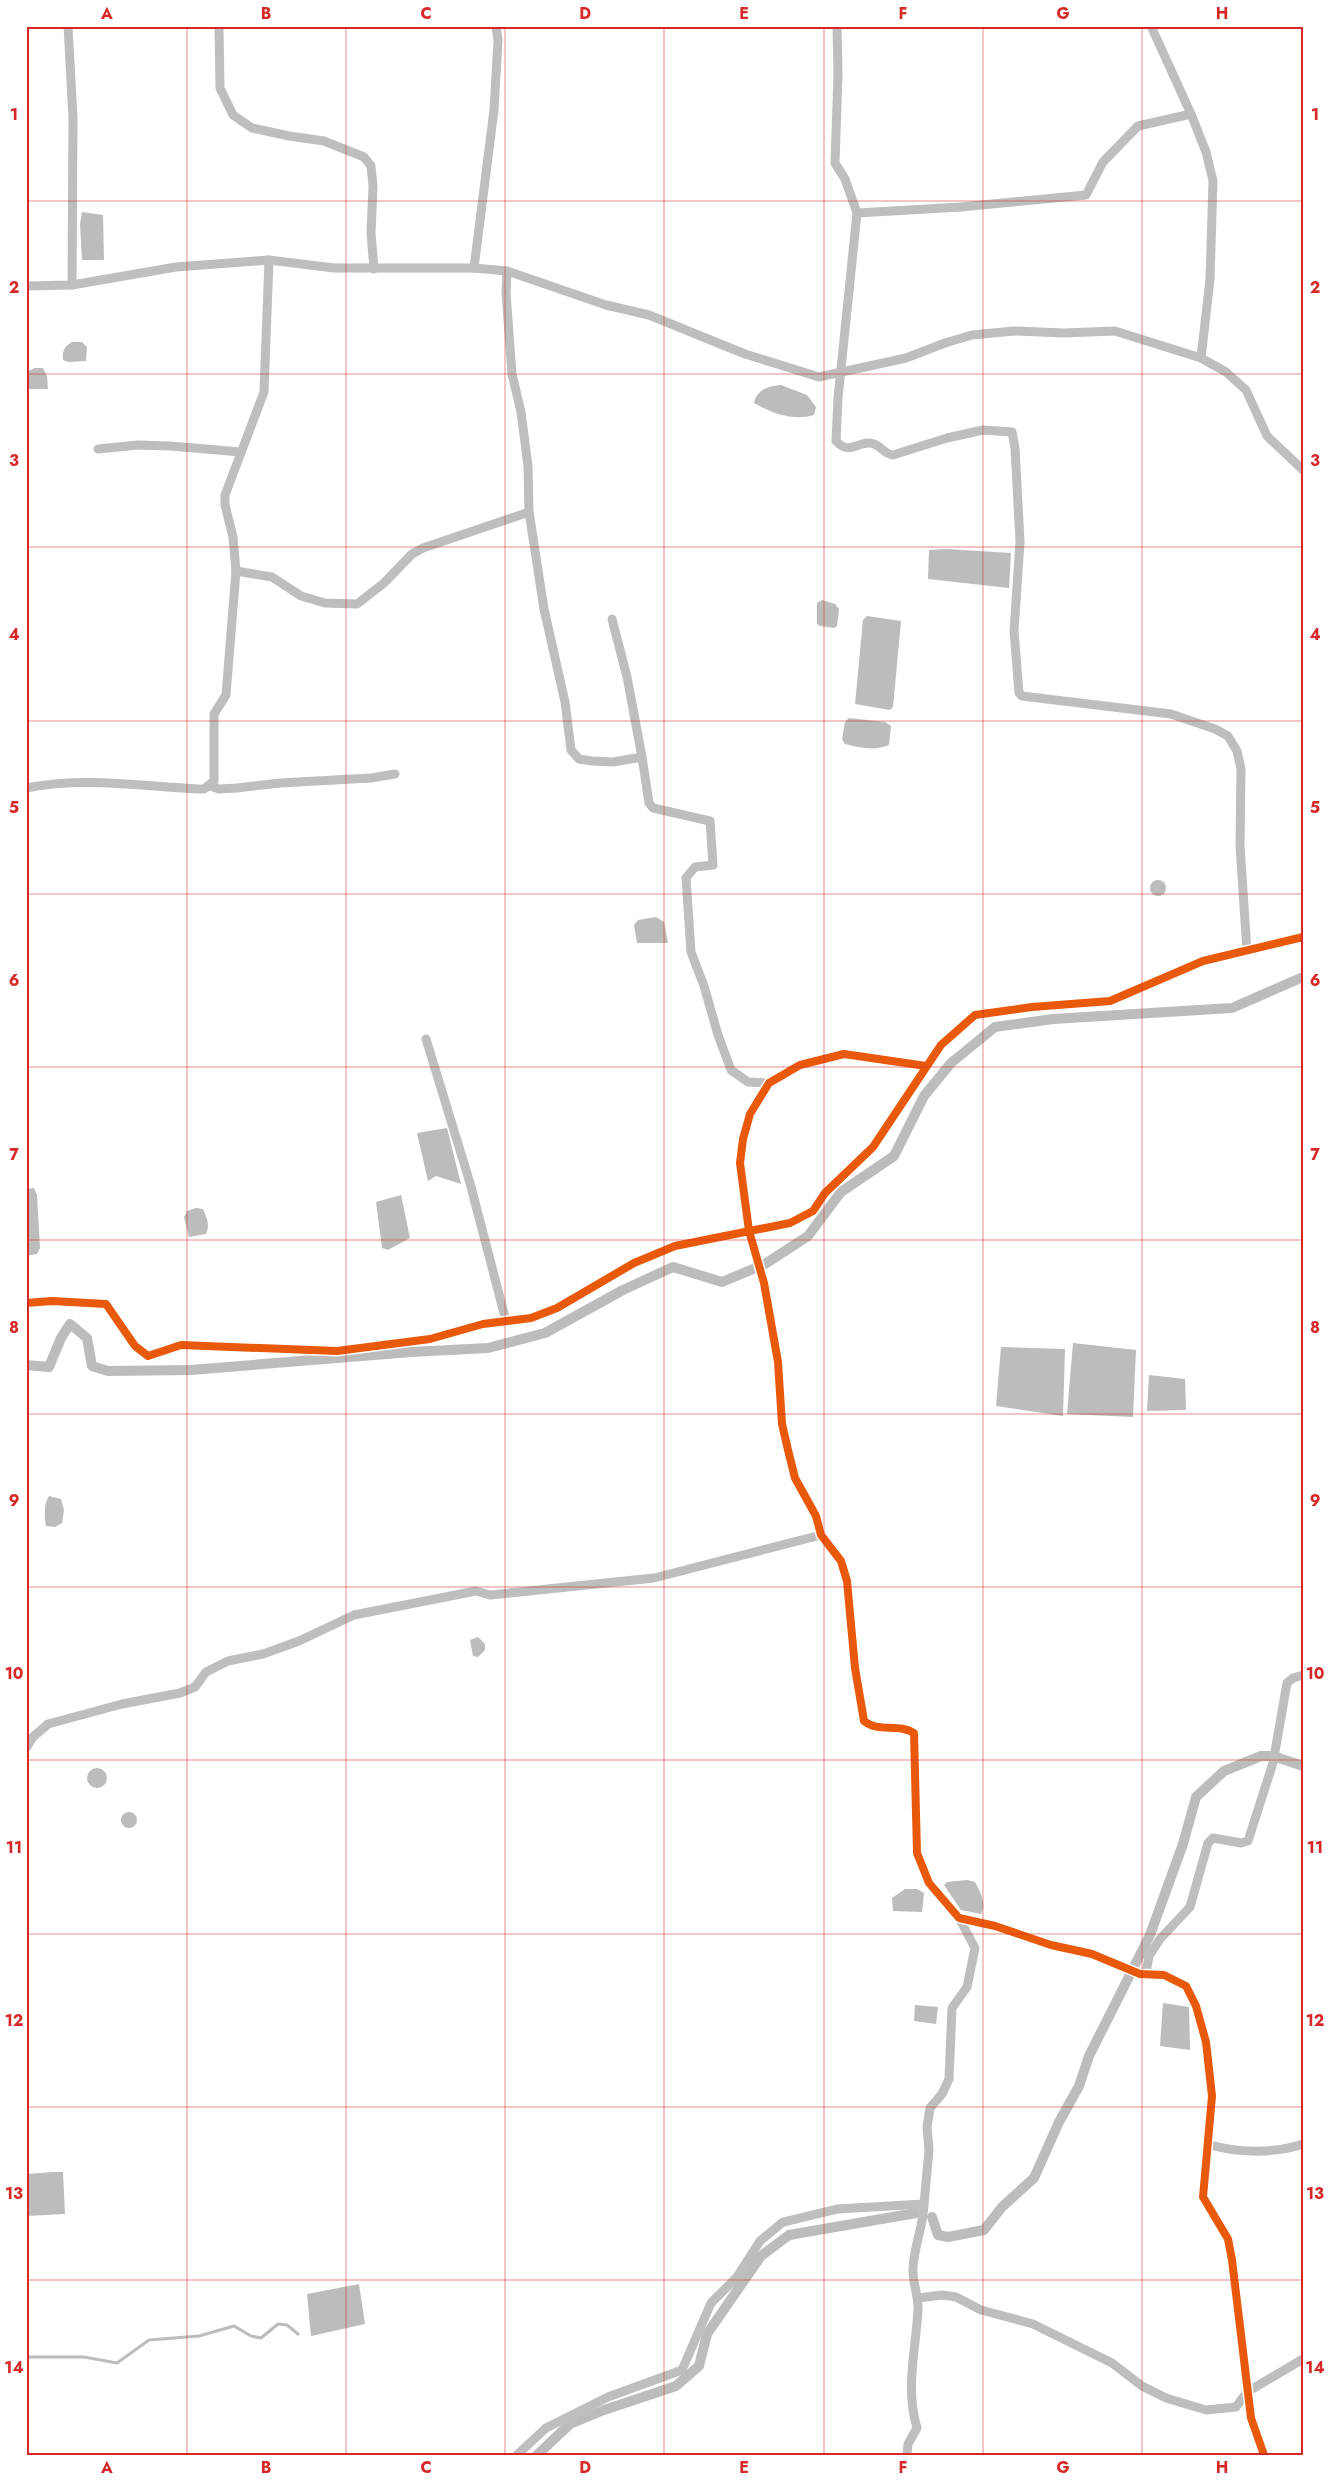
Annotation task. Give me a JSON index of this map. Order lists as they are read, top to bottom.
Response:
{
  "grid": {
    "columns": [
      "A",
      "B",
      "C",
      "D",
      "E",
      "F",
      "G",
      "H"
    ],
    "rows": [
      "1",
      "2",
      "3",
      "4",
      "5",
      "6",
      "7",
      "8",
      "9",
      "10",
      "11",
      "12",
      "13",
      "14"
    ]
  }
}
